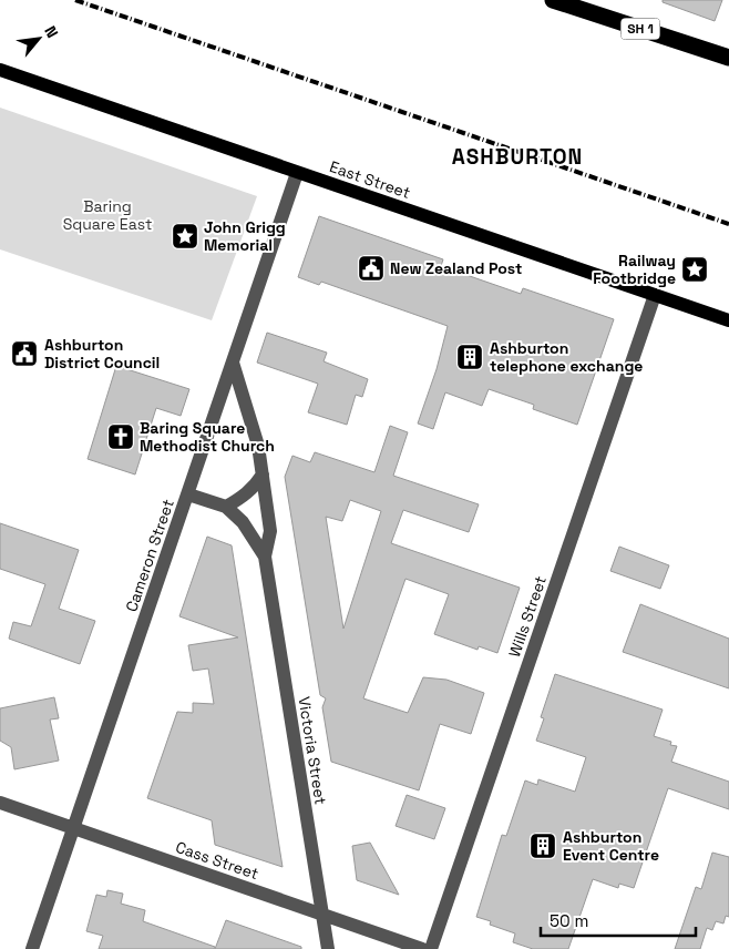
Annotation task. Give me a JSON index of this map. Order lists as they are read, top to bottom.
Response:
{
  "streets": {
    "highway": ["SH 1"],
    "main road": ["East Street"],
    "street": [
      "Cameron Street",
      "Wills Street",
      "Victoria Street",
      "Cass Street"
    ]
  },
  "crossings": [
    ["East Street", "Cameron Street"],
    ["East Street", "Wills Street"],
    ["Cameron Street", "Victoria Street"],
    ["Cameron Street", "Cass Street"],
    ["Victoria Street", "Cass Street"]
  ],
  "districts": ["ASHBURTON"],
  "parks": ["Baring Square East"],
  "places": {
    "place": ["John Grigg Memorial", "Railway Footbridge"],
    "public building": ["New Zealand Post", "Ashburton District Council"],
    "building": ["Ashburton telephone exchange", "Ashburton Event Centre"],
    "church": ["Baring Square Methodist Church"]
  },
  "scale_bar": "50 m",
  "north": "top right"
}
